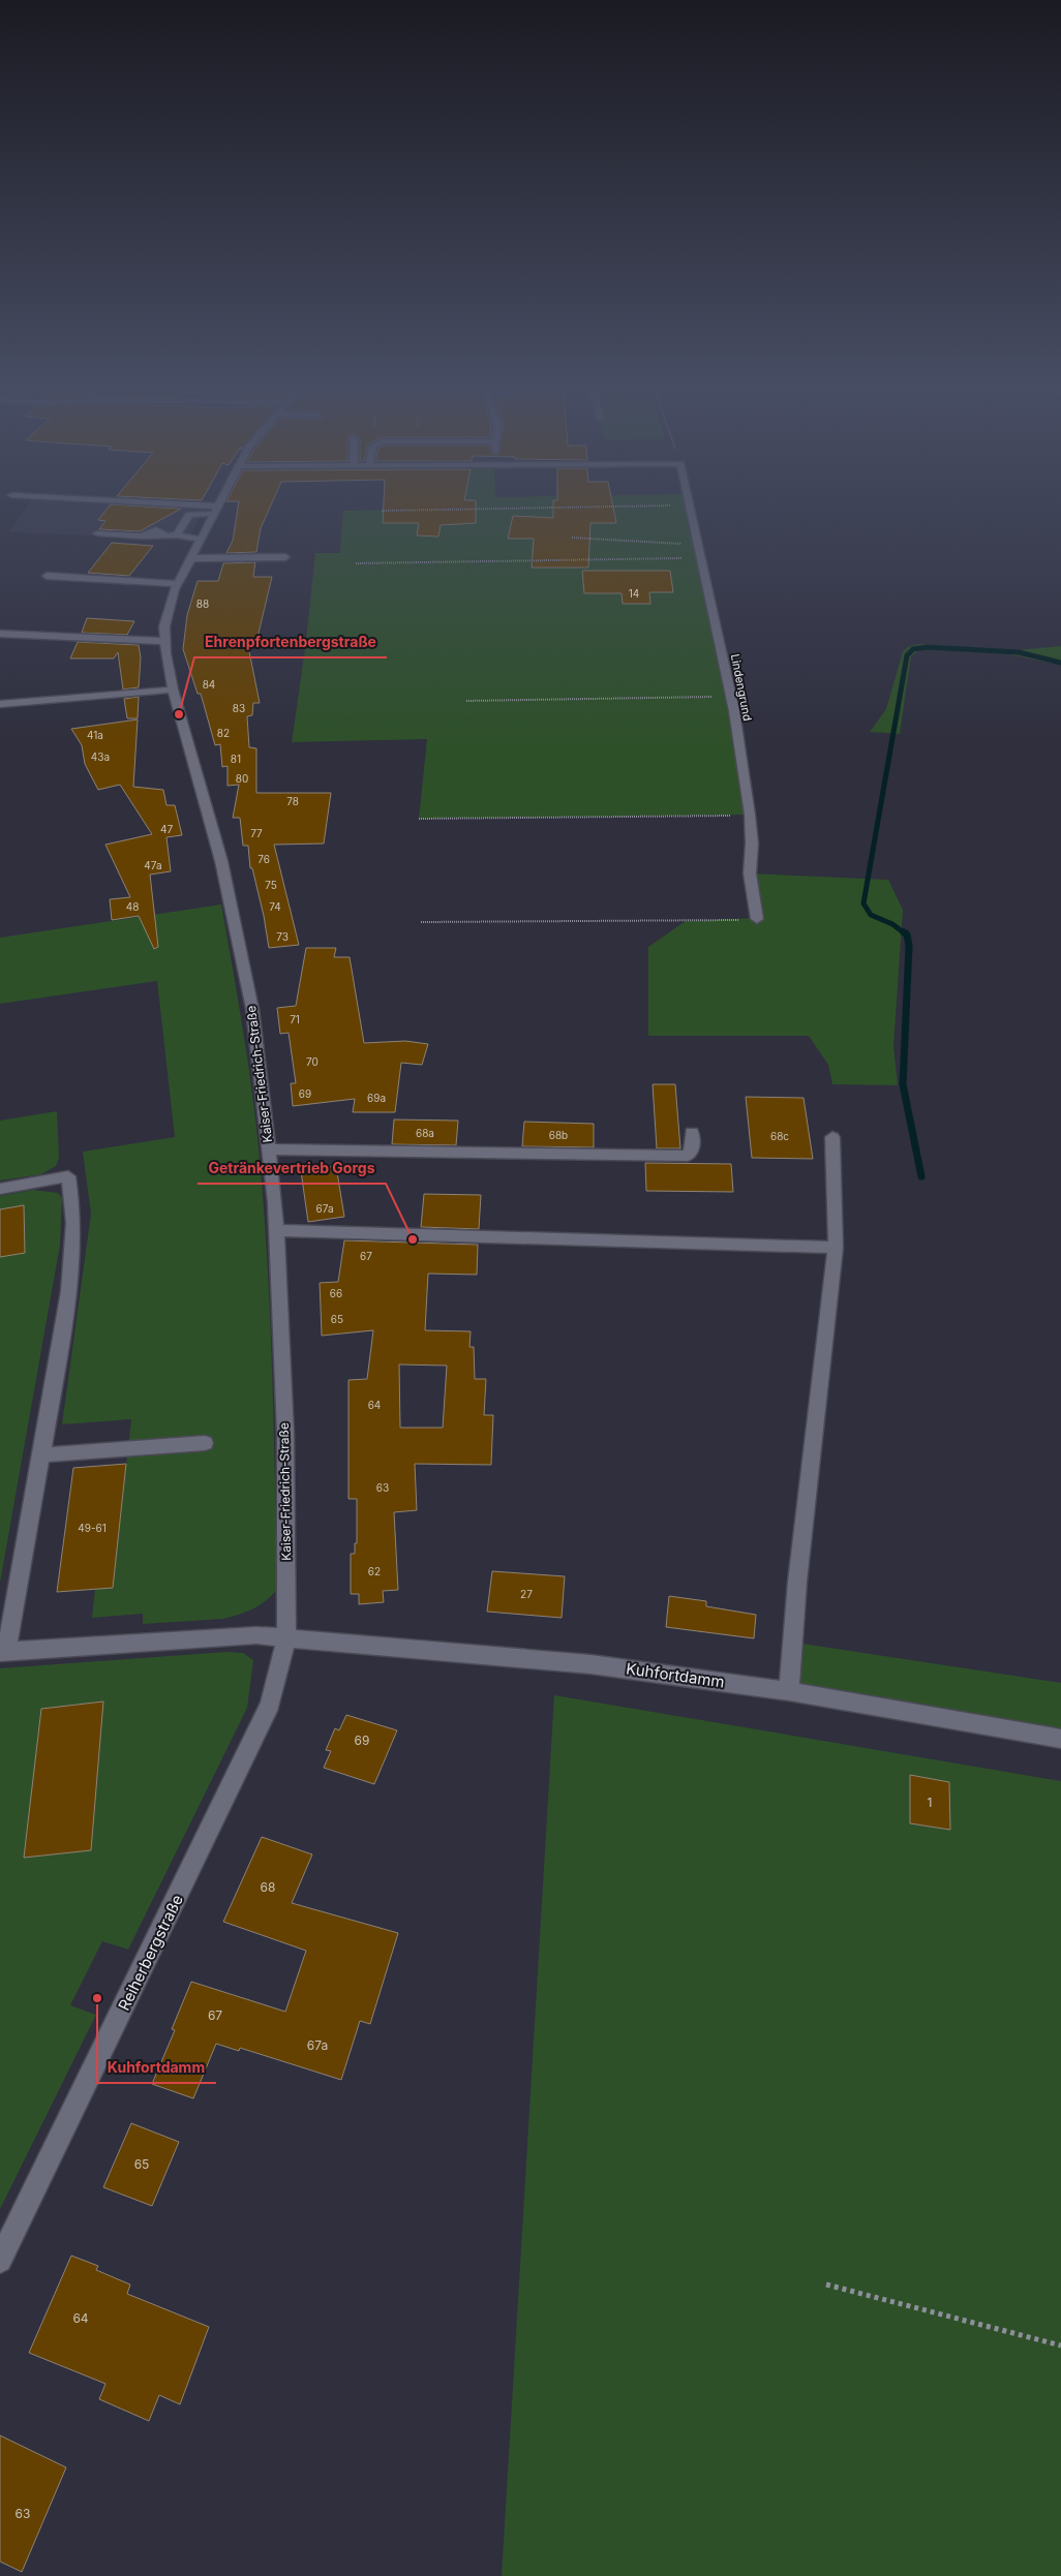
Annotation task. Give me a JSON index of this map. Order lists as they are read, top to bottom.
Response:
{
  "streets": {
    "street": [
      "Lindengrund",
      "Kaiser-Friedrich-Straße",
      "Kuhfortdamm",
      "Reiherbergstraße"
    ]
  },
  "crossings": [
    ["Kaiser-Friedrich-Straße", "Kuhfortdamm"],
    ["Kaiser-Friedrich-Straße", "Reiherbergstraße"],
    ["Kuhfortdamm", "Reiherbergstraße"]
  ],
  "places": ["Ehrenpfortenbergstraße", "Getränkevertrieb Gorgs", "Kuhfortdamm"],
  "house_numbers": [
    "14",
    "88",
    "84",
    "83",
    "82",
    "41a",
    "43a",
    "81",
    "80",
    "78",
    "47",
    "77",
    "76",
    "47a",
    "75",
    "48",
    "74",
    "73",
    "71",
    "70",
    "69",
    "69a",
    "68a",
    "68b",
    "68c",
    "67a",
    "67",
    "66",
    "65",
    "64",
    "63",
    "49-61",
    "62",
    "27",
    "69",
    "1",
    "68",
    "67",
    "67a",
    "65",
    "64",
    "63"
  ]
}
